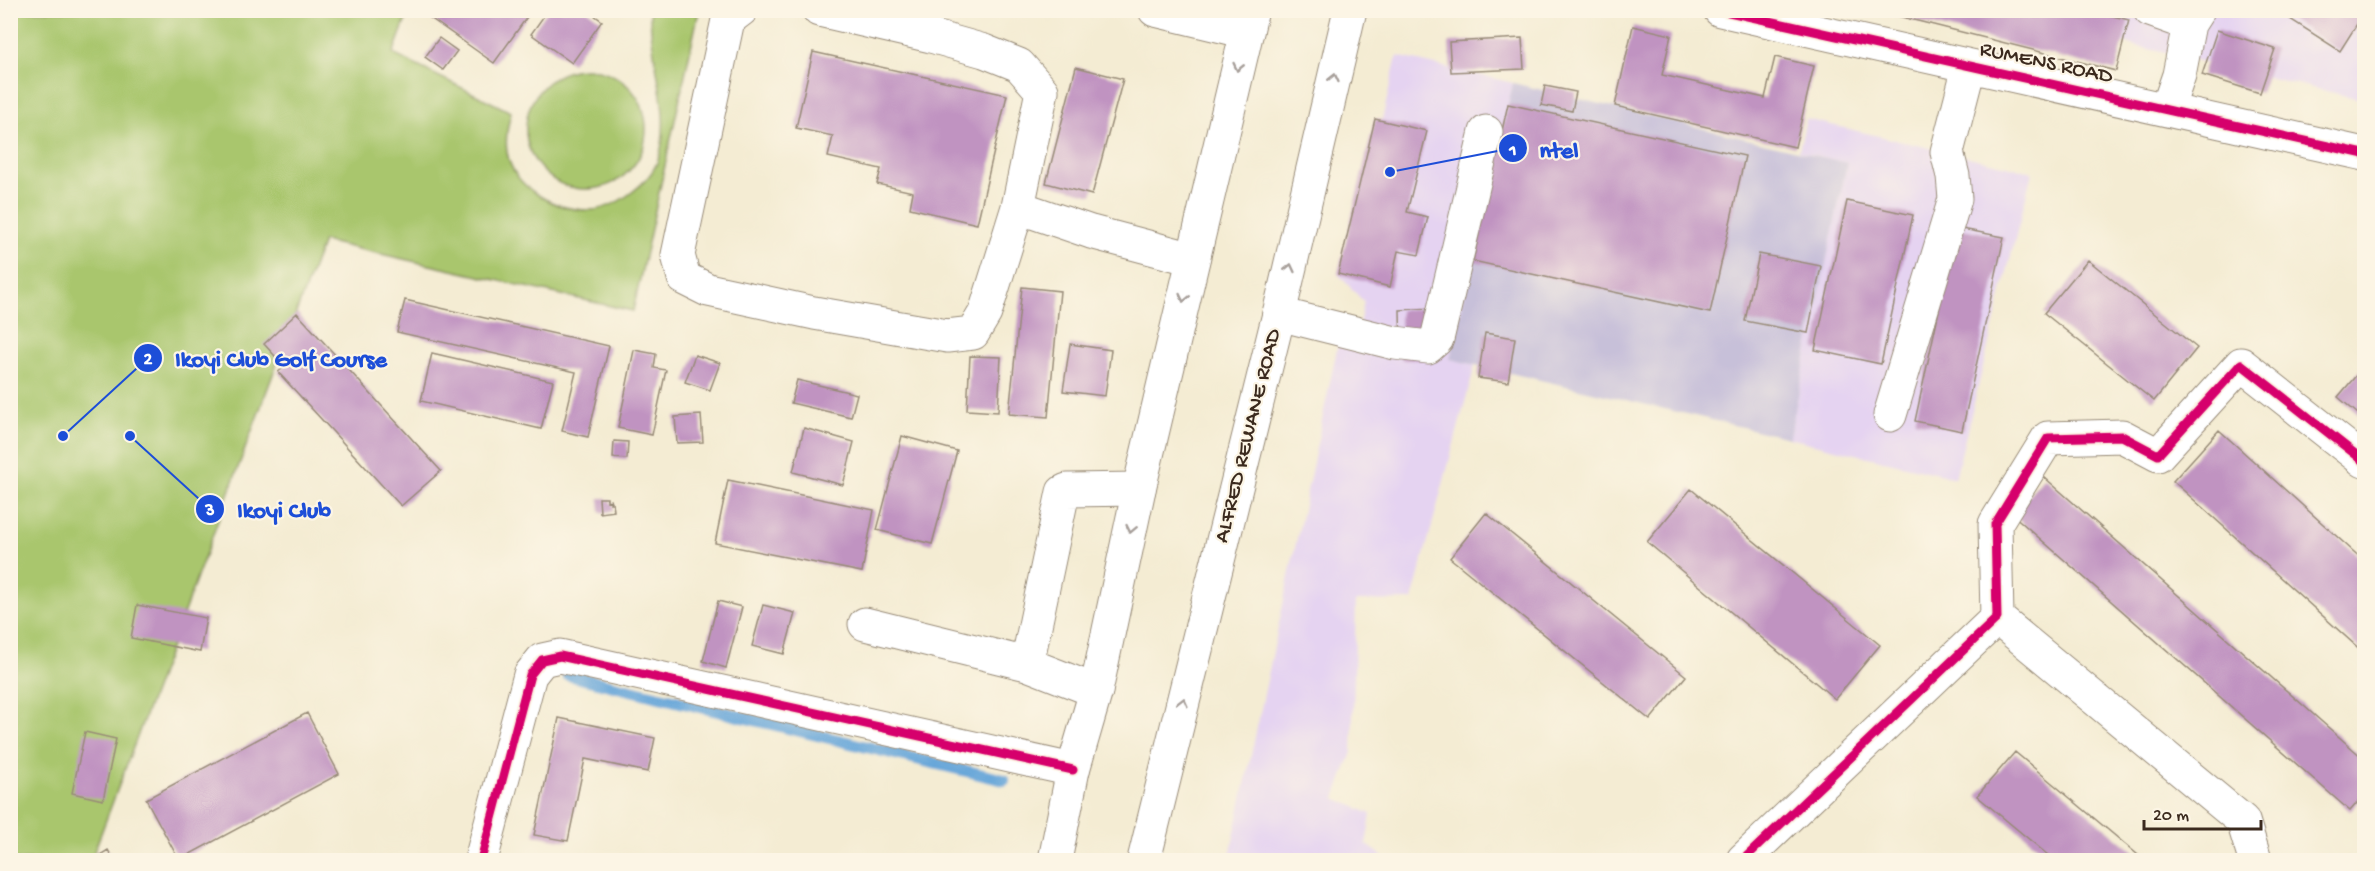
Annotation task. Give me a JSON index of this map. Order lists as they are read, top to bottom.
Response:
{
  "streets": {
    "street": ["RUMENS ROAD", "ALFRED REWANE ROAD"]
  },
  "places": ["ntel", "Ikoyi Club Golf Course", "Ikoyi Club"],
  "scale_bar": "20 m"
}
